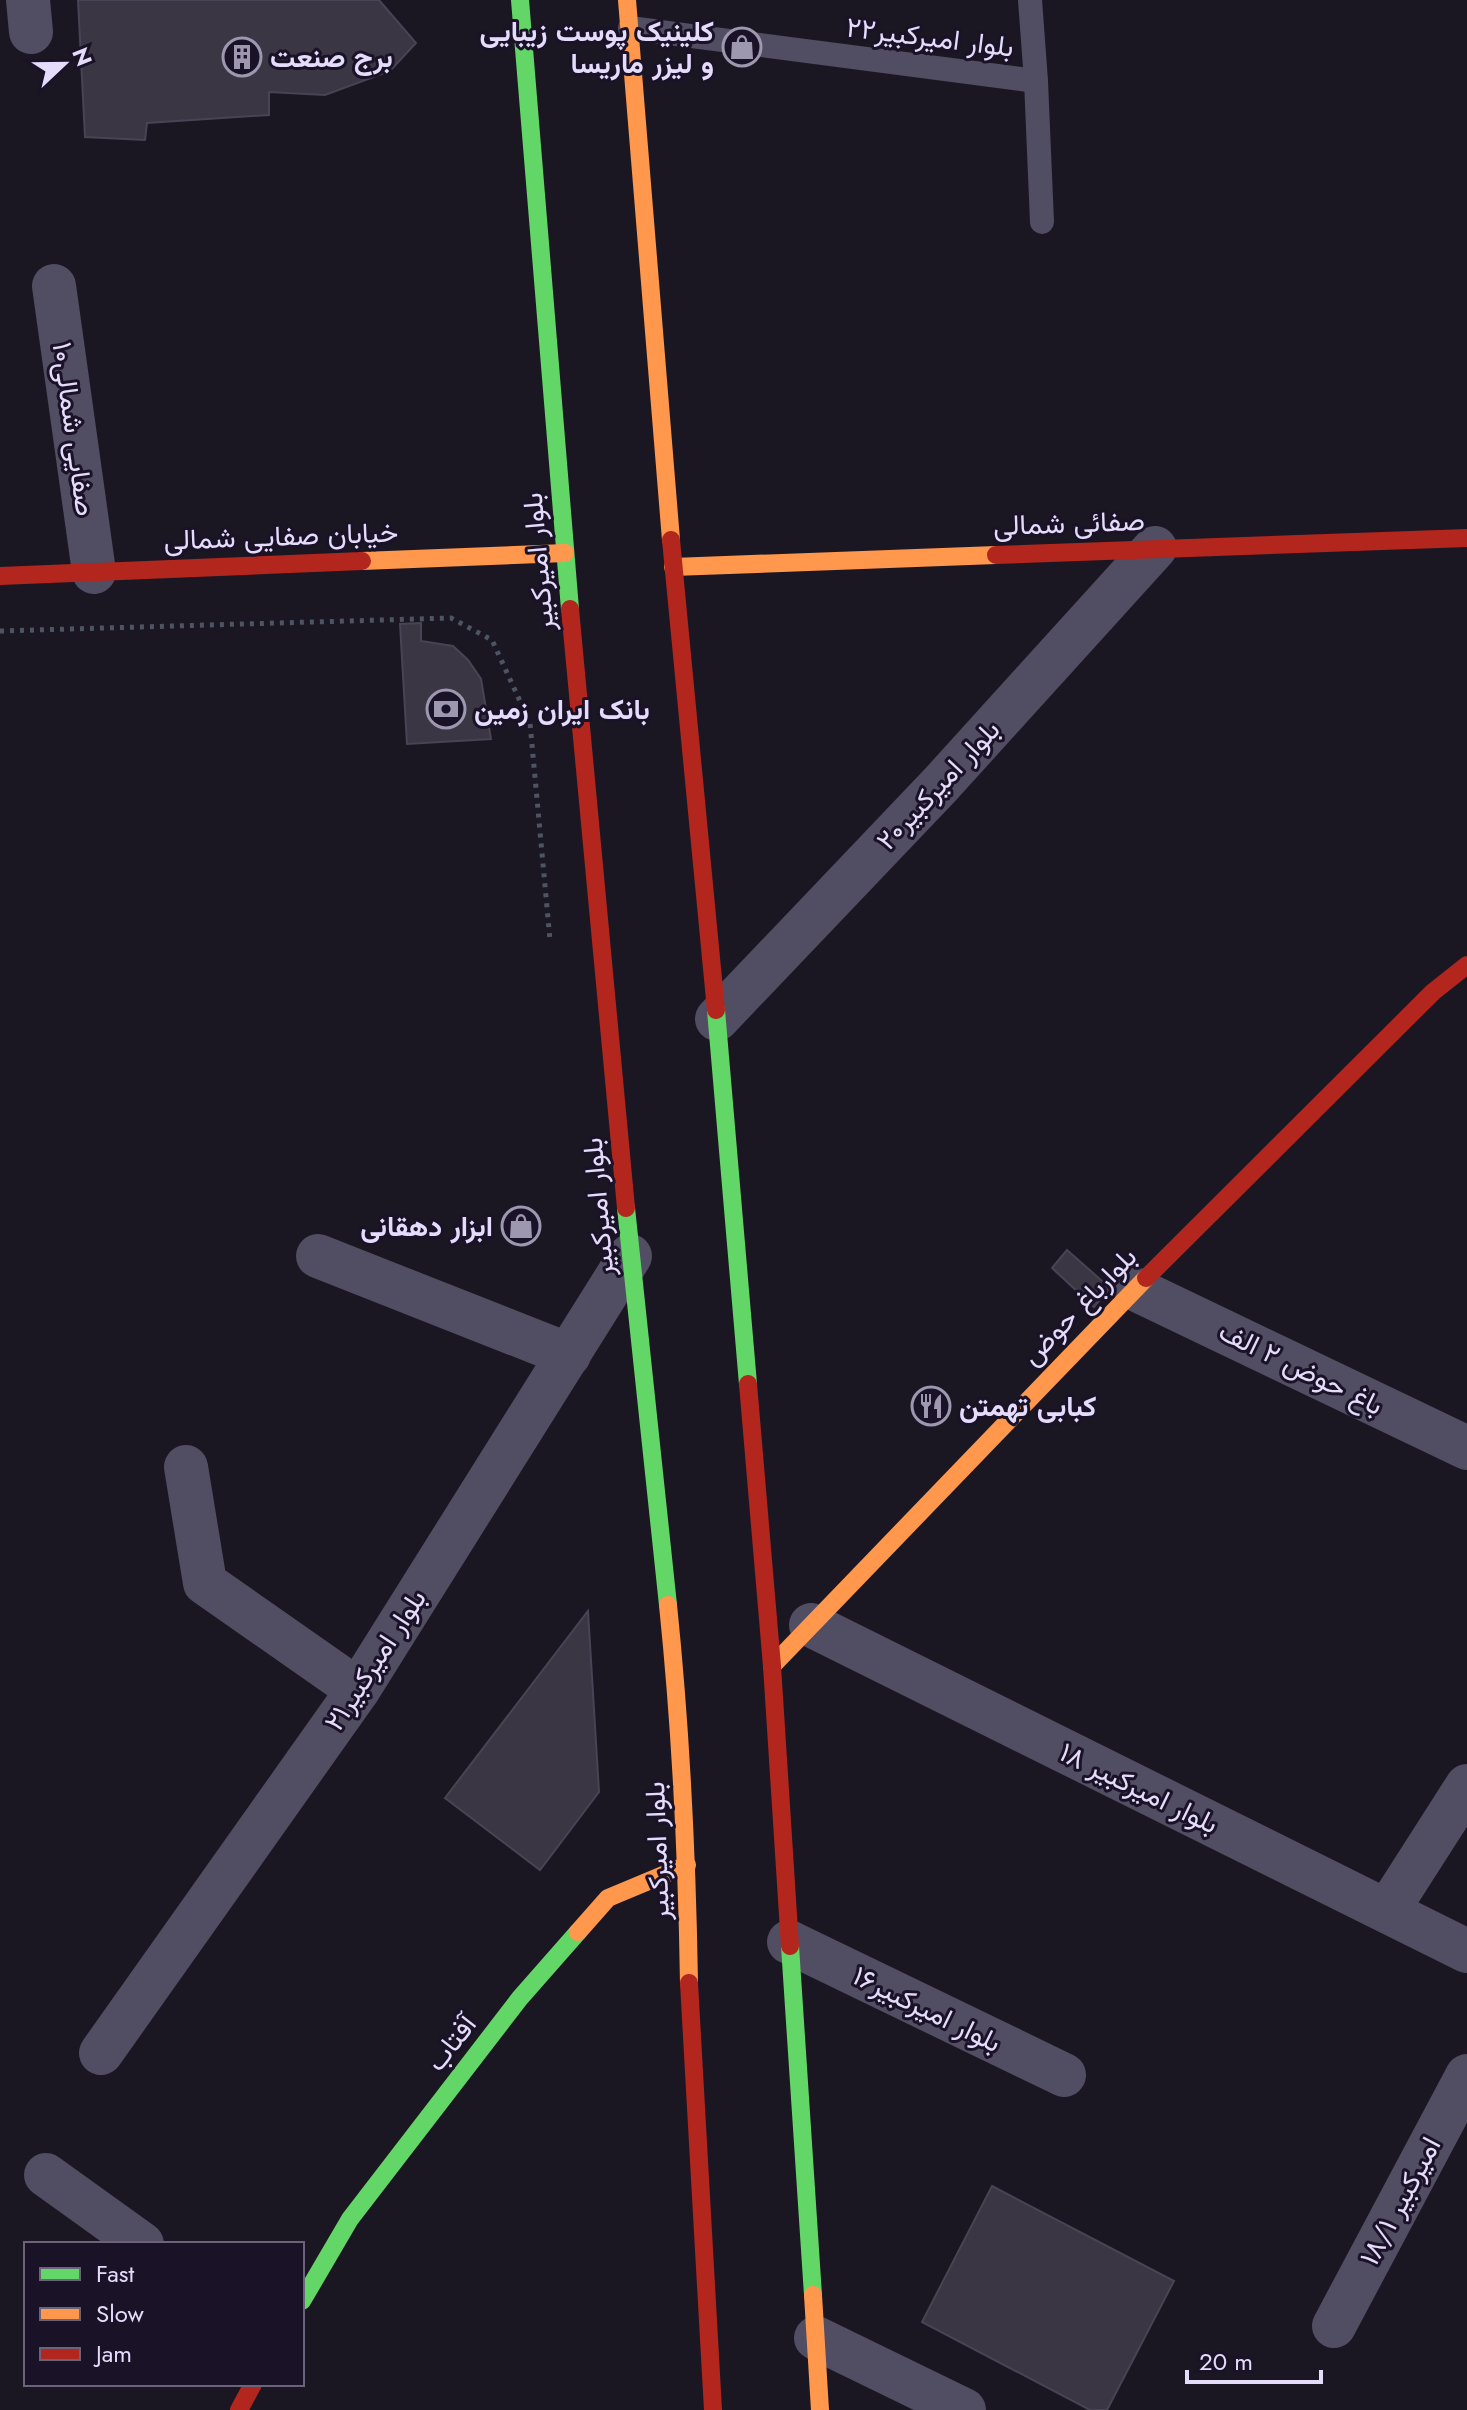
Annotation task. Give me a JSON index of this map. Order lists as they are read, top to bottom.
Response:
{
  "streets": {
    "main road": [
      "صفائی شمالی",
      "خیابان صفایی شمالی",
      "بلوار امیرکبیر",
      "بلوارباغ حوض",
      "آفتاب"
    ],
    "street": [
      "صفایی شمالی۱۰",
      "بلوار امیرکبیر۲۰",
      "باغ حوض ۲ الف",
      "بلوار امیرکبیر۲۱",
      "۱۸ بلوار امیرکبیر",
      "بلوار امیرکبیر۱۶",
      "۱۸/۱ امیرکبیر"
    ],
    "lane": ["بلوار امیرکبیر۲۲"]
  },
  "crossings": [
    ["صفایی شمالی۱۰", "خیابان صفایی شمالی"],
    ["صفائی شمالی", "بلوار امیرکبیر۲۰"],
    ["خیابان صفایی شمالی", "بلوار امیرکبیر"],
    ["بلوار امیرکبیر", "بلوار امیرکبیر۲۱"],
    ["بلوار امیرکبیر", "آفتاب"],
    ["بلوارباغ حوض", "باغ حوض ۲ الف"],
    ["بلوارباغ حوض", "۱۸ بلوار امیرکبیر"]
  ],
  "places": {
    "shop": ["کلینیک پوست زیبایی و لیزر ماریسا", "ابزار دهقانی"],
    "building": ["برج صنعت"],
    "bank": ["بانک ایران زمین"],
    "restaurant": ["کبابی تهمتن"]
  },
  "legend": ["Fast", "Slow", "Jam"],
  "scale_bar": "20 m",
  "north": "right"
}
